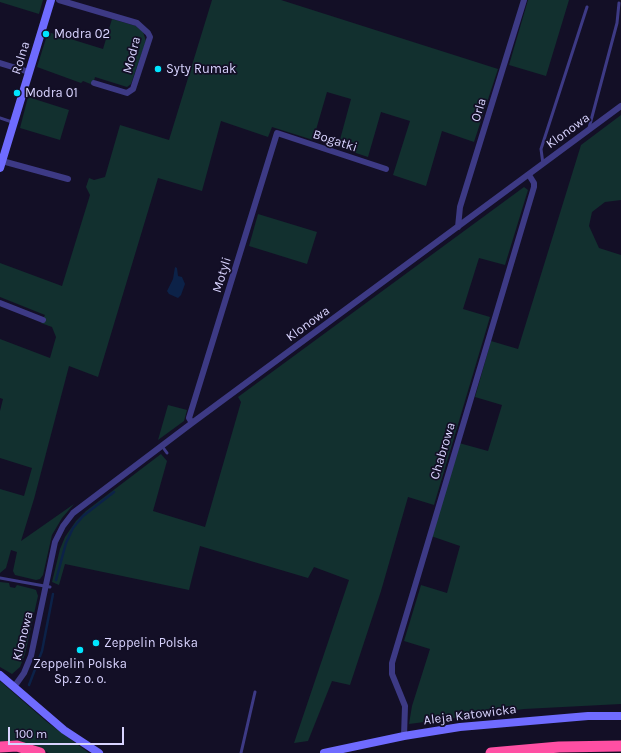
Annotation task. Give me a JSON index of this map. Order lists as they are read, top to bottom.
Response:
{
  "streets": {
    "street": [
      "Modra",
      "Rolna",
      "Orla",
      "Klonowa",
      "Bogatki",
      "Motyli",
      "Chabrowa",
      "Aleja Katowicka"
    ]
  },
  "crossings": [
    ["Orla", "Klonowa"],
    ["Klonowa", "Motyli"],
    ["Klonowa", "Chabrowa"],
    ["Bogatki", "Motyli"],
    ["Chabrowa", "Aleja Katowicka"]
  ],
  "places": [
    "Modra 02",
    "Syty Rumak",
    "Modra 01",
    "Zeppelin Polska",
    "Zeppelin Polska Sp. z o. o."
  ],
  "scale_bar": "100 m"
}
